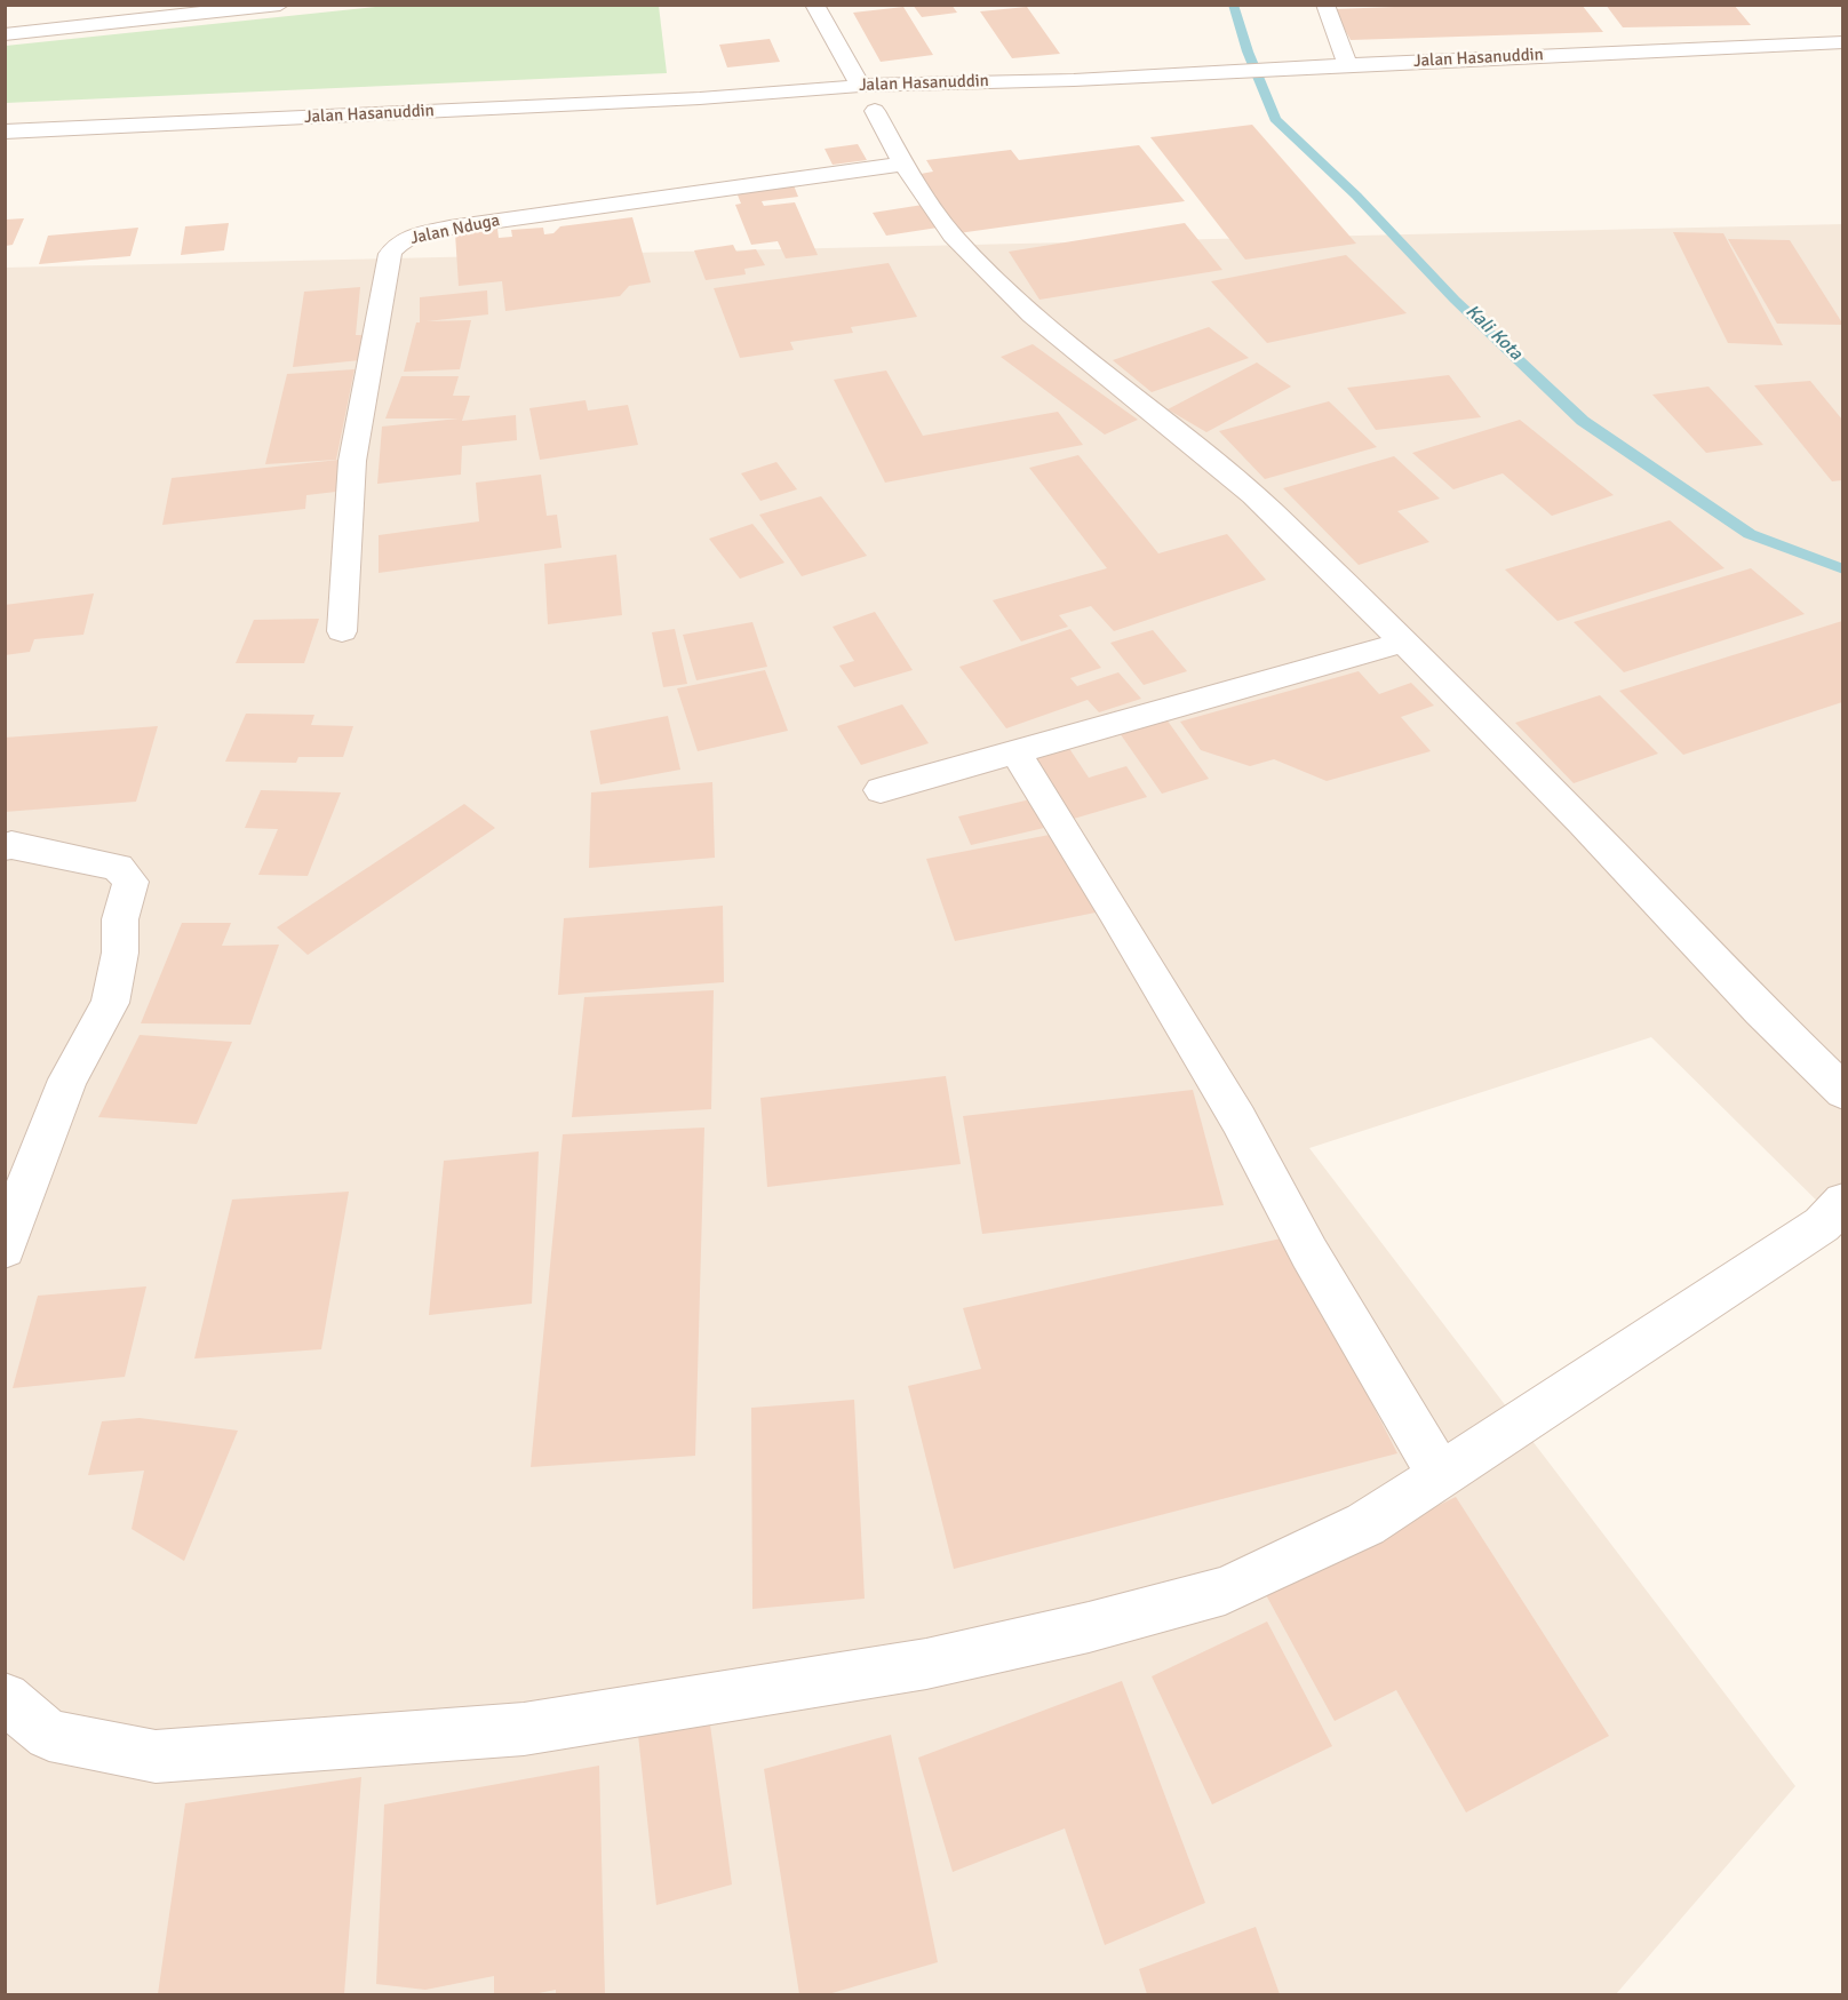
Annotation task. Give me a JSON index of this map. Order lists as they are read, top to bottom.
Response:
{
  "streets": {
    "street": ["Jalan Hasanuddin", "Jalan Nduga"]
  },
  "water": ["Kali Kota"]
}
